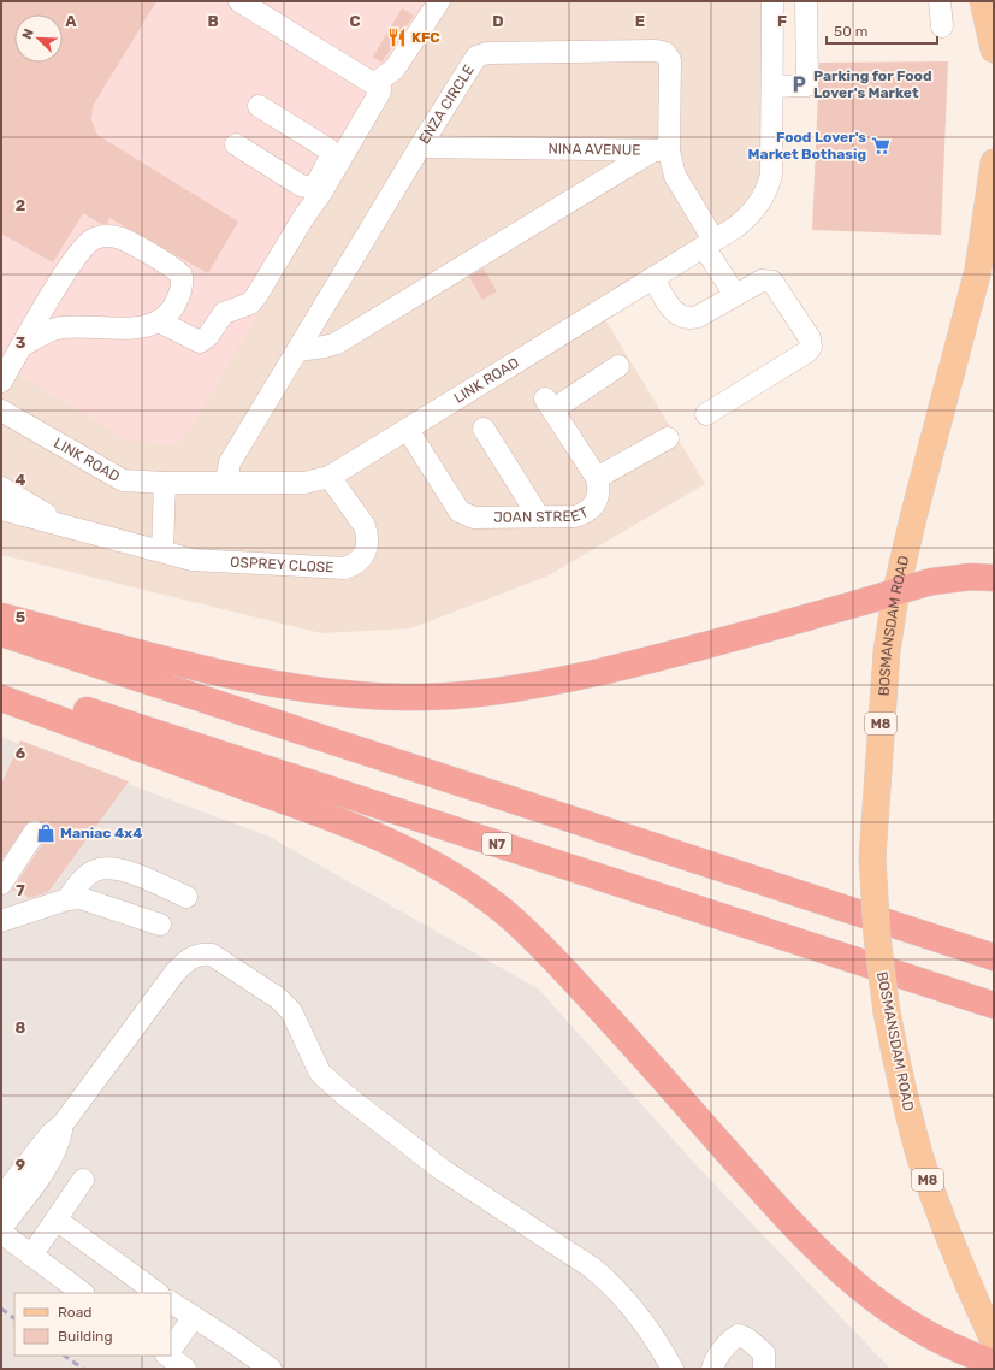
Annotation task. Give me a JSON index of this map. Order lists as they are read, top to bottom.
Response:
{
  "streets": {
    "highway": ["N7"],
    "main road": ["BOSMANSDAM ROAD", "M8"],
    "street": [
      "ENZA CIRCLE",
      "NINA AVENUE",
      "LINK ROAD",
      "JOAN STREET",
      "OSPREY CLOSE"
    ]
  },
  "crossings": [
    ["ENZA CIRCLE", "NINA AVENUE"],
    ["ENZA CIRCLE", "LINK ROAD"],
    ["LINK ROAD", "JOAN STREET"],
    ["LINK ROAD", "OSPREY CLOSE"]
  ],
  "places": {
    "restaurant": ["KFC"],
    "parking": ["Parking for Food Lover's Market"],
    "supermarket": ["Food Lover's Market Bothasig"],
    "shop": ["Maniac 4x4"]
  },
  "legend": ["Road", "Building"],
  "scale_bar": "50 m",
  "north": "top left",
  "grid": {
    "columns": [
      "A",
      "B",
      "C",
      "D",
      "E",
      "F"
    ],
    "rows": [
      "2",
      "3",
      "4",
      "5",
      "6",
      "7",
      "8",
      "9"
    ]
  }
}
